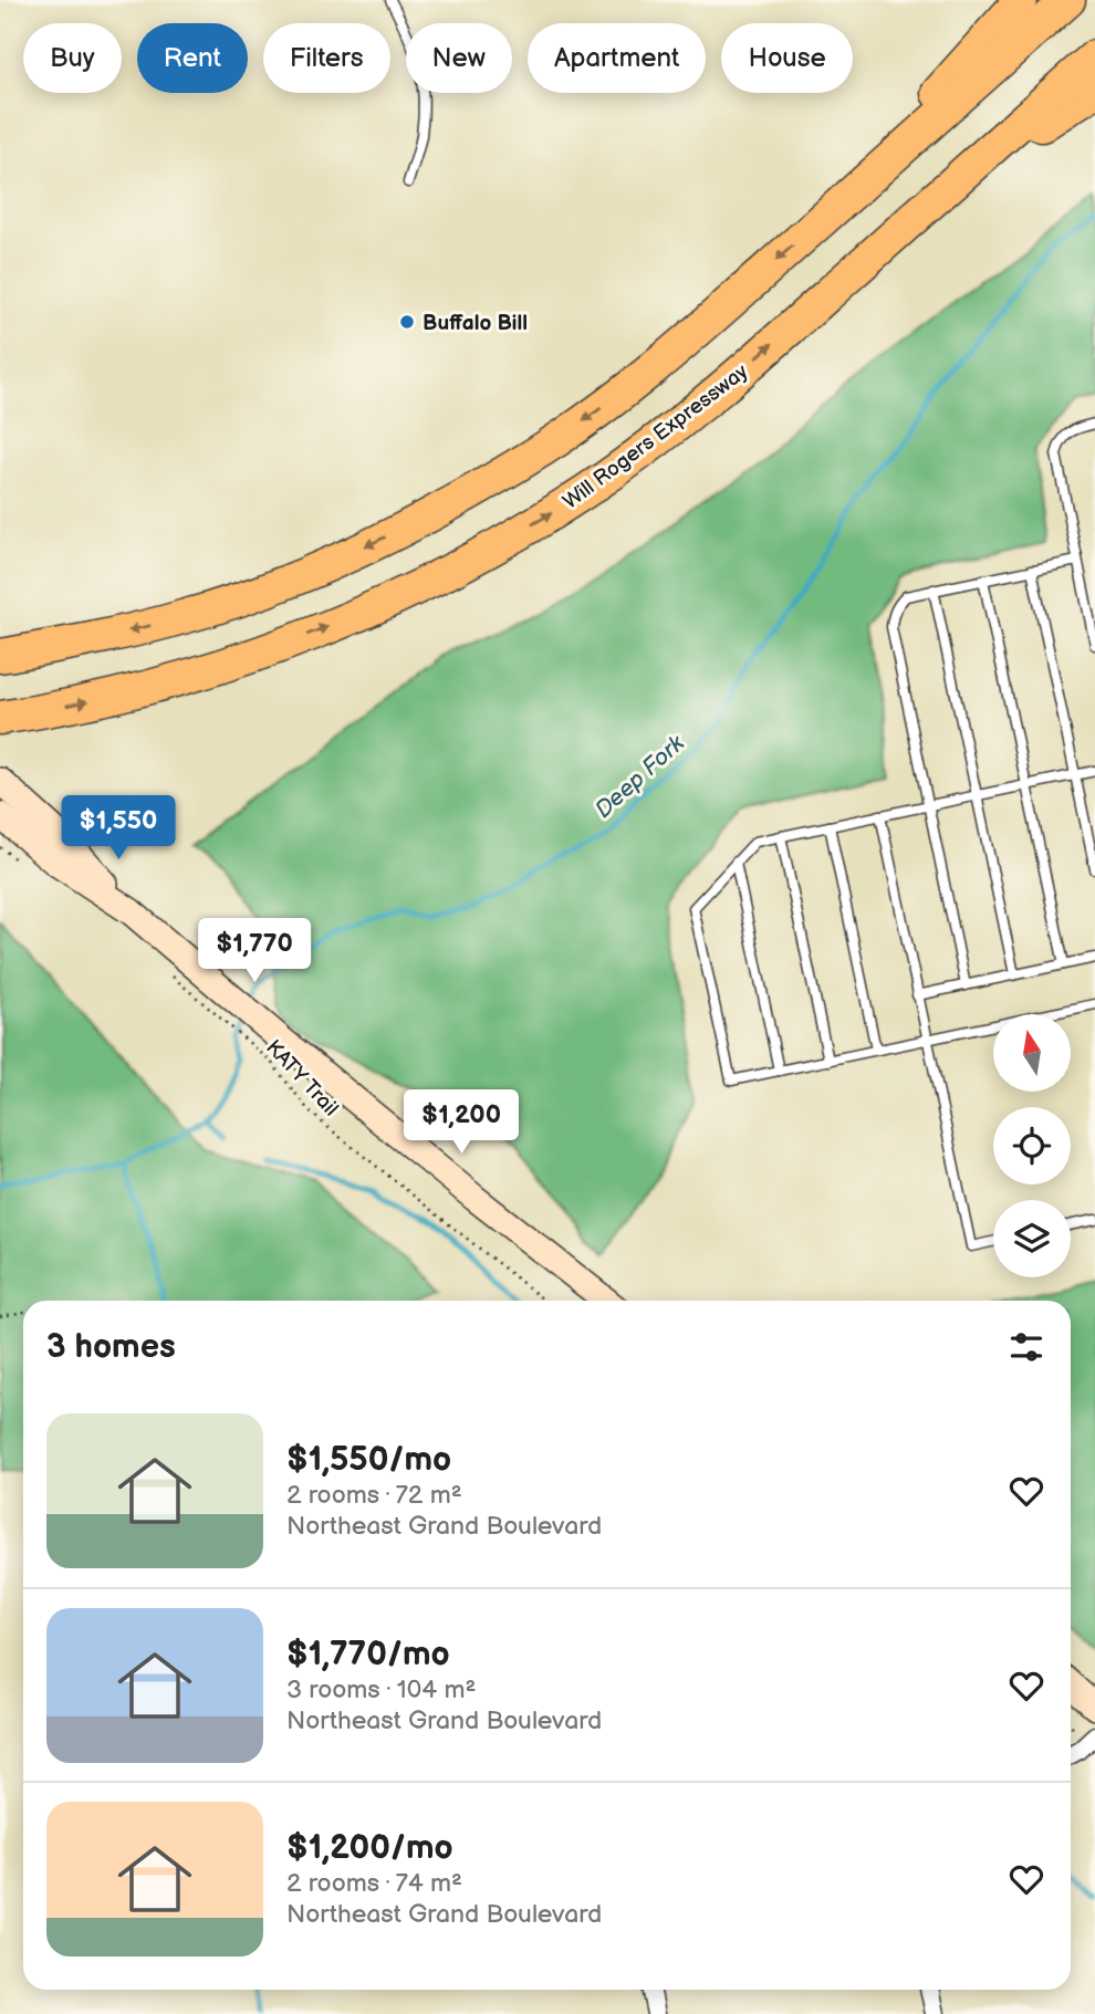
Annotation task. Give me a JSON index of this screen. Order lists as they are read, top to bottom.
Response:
{
  "streets": {
    "highway": ["Will Rogers Expressway"],
    "path": ["KATY Trail"]
  },
  "water": ["Deep Fork"],
  "places": ["Buffalo Bill"],
  "north": "top",
  "page": {
    "chip": [
      "Buy",
      "Rent",
      "Filters",
      "New",
      "Apartment",
      "House"
    ],
    "price": ["$1,550", "$1,770", "$1,200"],
    "heading": "3 homes",
    "list": [
      {
        "name": "$1,550/mo",
        "note": "2 rooms · 72 m² · Northeast Grand Boulevard"
      },
      {
        "name": "$1,770/mo",
        "note": "3 rooms · 104 m² · Northeast Grand Boulevard"
      },
      {
        "name": "$1,200/mo",
        "note": "2 rooms · 74 m² · Northeast Grand Boulevard"
      }
    ]
  }
}
